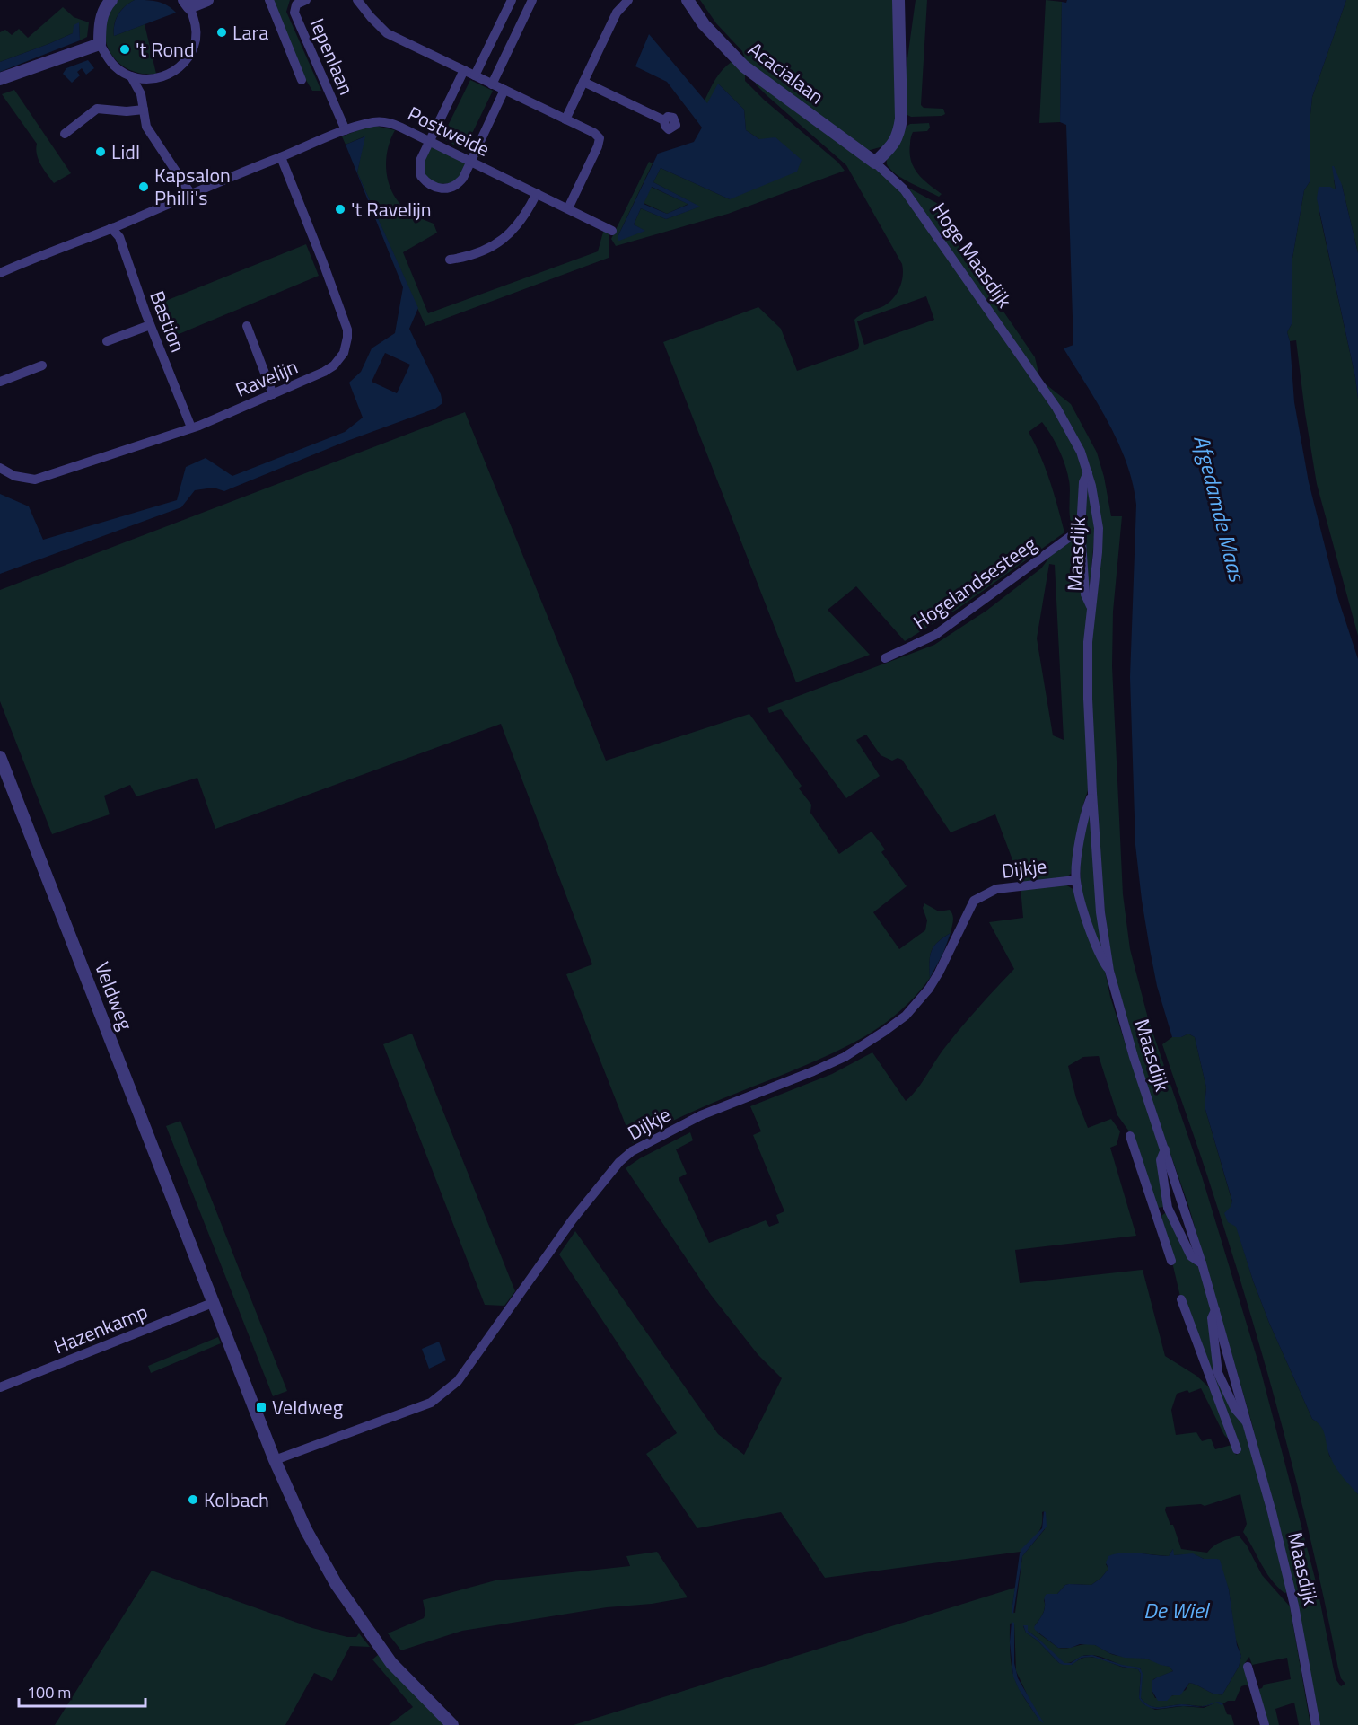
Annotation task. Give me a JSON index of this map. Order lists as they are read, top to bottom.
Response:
{
  "streets": {
    "street": [
      "Iepenlaan",
      "Acacialaan",
      "Postweide",
      "Hoge Maasdijk",
      "Bastion",
      "Ravelijn",
      "Maasdijk",
      "Hogelandsesteeg",
      "Dijkje",
      "Veldweg",
      "Hazenkamp"
    ]
  },
  "crossings": [
    ["Iepenlaan", "Postweide"],
    ["Acacialaan", "Hoge Maasdijk"],
    ["Postweide", "Bastion"],
    ["Postweide", "Ravelijn"],
    ["Hoge Maasdijk", "Maasdijk"],
    ["Bastion", "Ravelijn"],
    ["Maasdijk", "Hogelandsesteeg"],
    ["Maasdijk", "Dijkje"],
    ["Dijkje", "Veldweg"],
    ["Veldweg", "Hazenkamp"]
  ],
  "water": ["Afgedamde Maas", "De Wiel"],
  "places": {
    "other": [
      "Lara",
      "'t Rond",
      "Lidl",
      "Kapsalon Philli's",
      "'t Ravelijn",
      "Kolbach"
    ],
    "transit": ["Veldweg"]
  },
  "scale_bar": "100 m"
}
